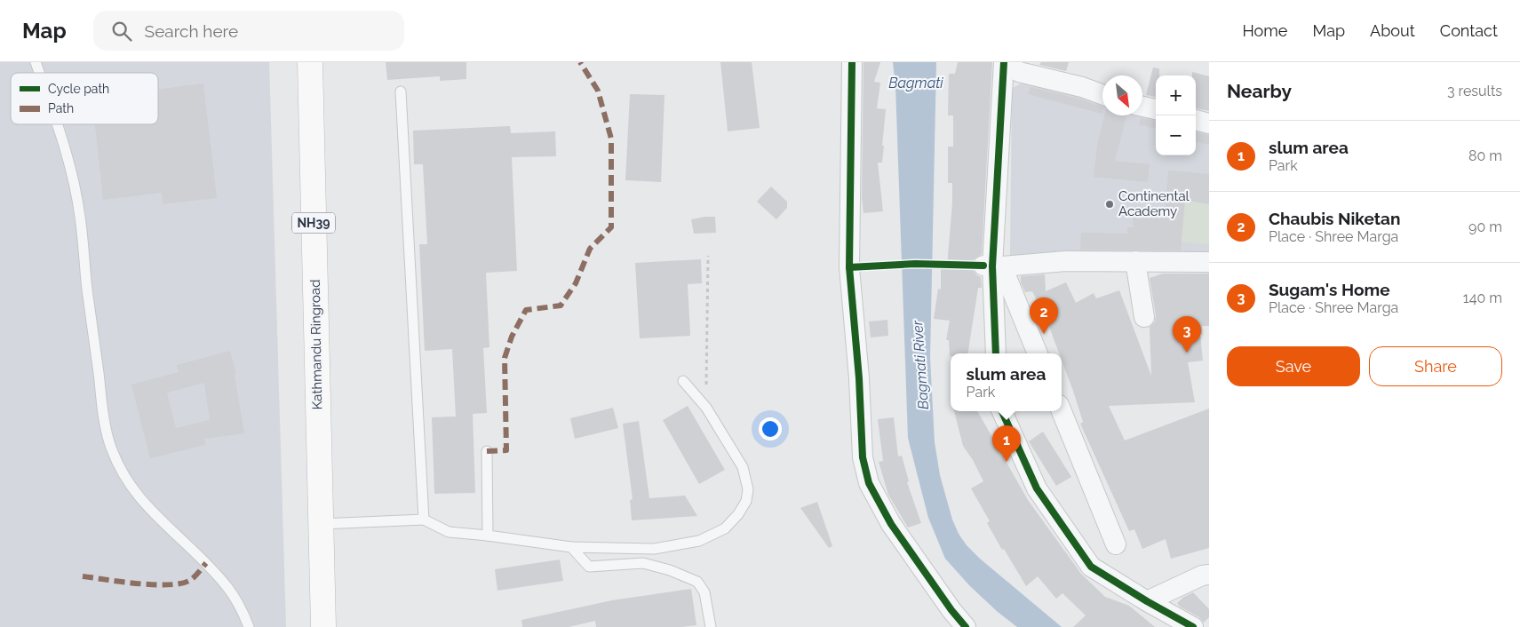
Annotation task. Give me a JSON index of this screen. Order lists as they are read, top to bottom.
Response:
{
  "streets": {
    "highway": ["NH39", "Kathmandu Ringroad"]
  },
  "water": ["Bagmati", "Bagmati River"],
  "places": ["Continental Academy"],
  "legend": ["Cycle path", "Path"],
  "north": "bottom right",
  "page": {
    "header": "Map",
    "search": "Search here",
    "nav": [
      "Home",
      "Map",
      "About",
      "Contact"
    ],
    "heading": ["Nearby", "3 results"],
    "map_buttons": ["+", "−"],
    "list": [
      {
        "mark": "1",
        "name": "slum area",
        "note": "Park",
        "value": "80 m"
      },
      {
        "mark": "2",
        "name": "Chaubis Niketan",
        "note": "Place · Shree Marga",
        "value": "90 m"
      },
      {
        "mark": "3",
        "name": "Sugam's Home",
        "note": "Place · Shree Marga",
        "value": "140 m"
      }
    ],
    "pins": ["2", "3", "1"],
    "buttons": ["Save", "Share"],
    "popup": ["slum area", "Park"]
  }
}
